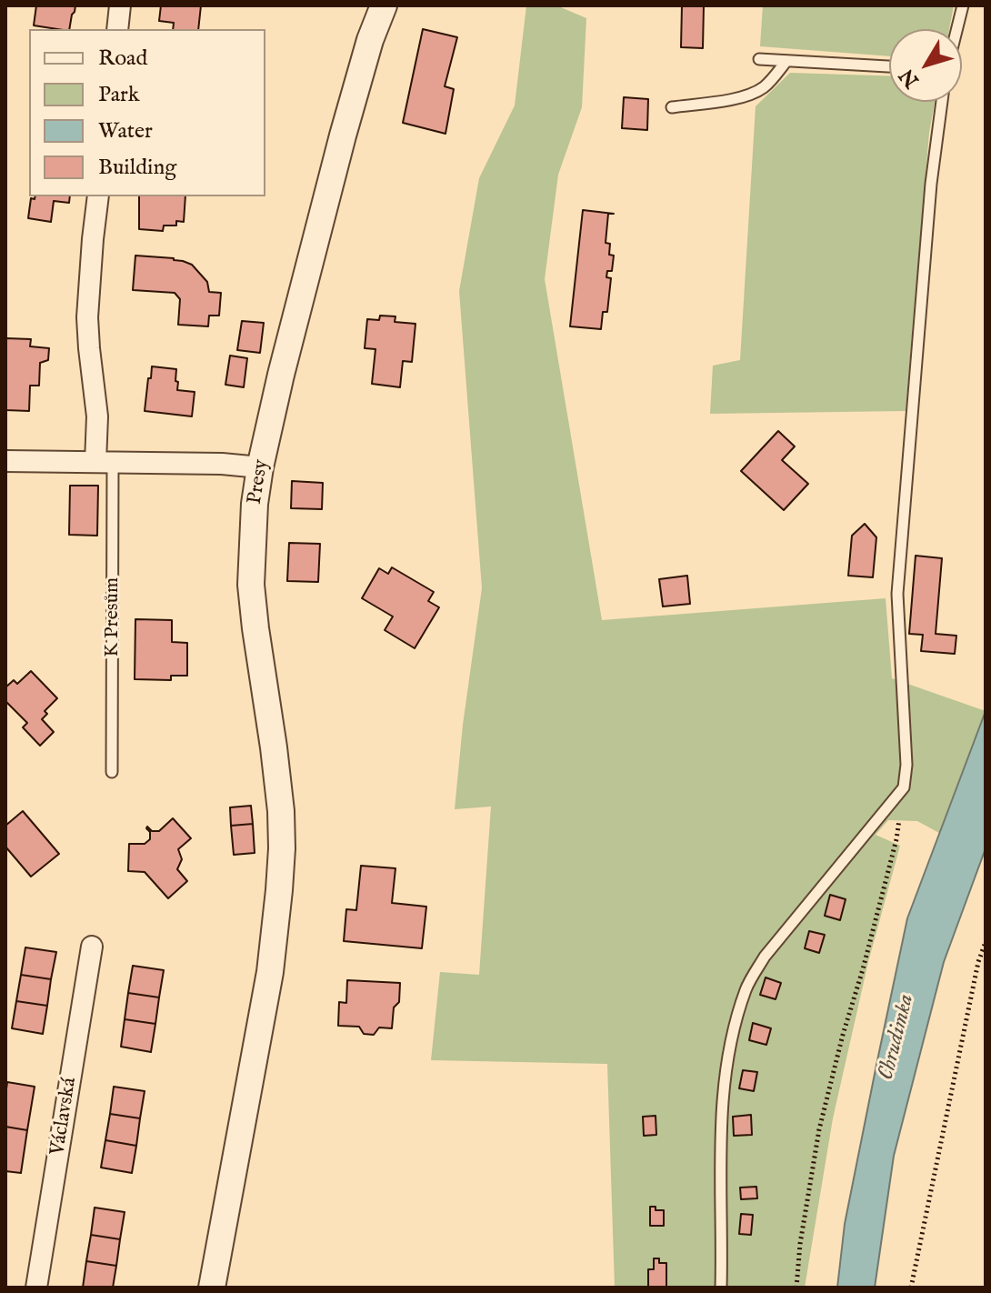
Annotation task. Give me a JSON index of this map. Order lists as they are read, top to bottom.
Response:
{
  "streets": {
    "street": ["Presy", "K Presům", "Václavská"]
  },
  "water": ["Chrudimka"],
  "legend": [
    "Road",
    "Park",
    "Water",
    "Building"
  ],
  "north": "bottom left"
}
